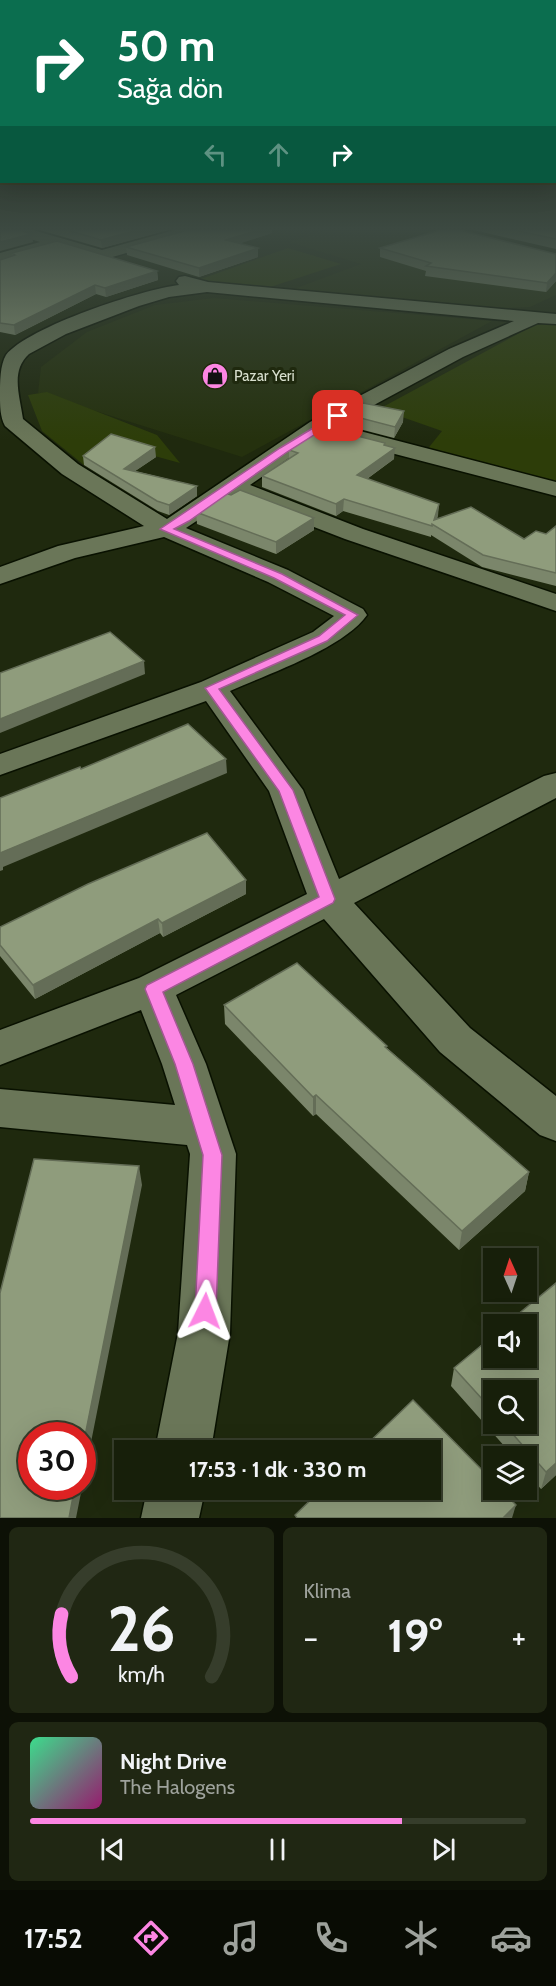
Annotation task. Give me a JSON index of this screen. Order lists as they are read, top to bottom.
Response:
{
  "places": {
    "shop": ["Pazar Yeri"]
  },
  "north": "top",
  "page": {
    "turn": ["50 m", "Sağa dön"],
    "limit": "30",
    "trip": "17:53 · 1 dk · 330 m",
    "tile": "Klima",
    "heat": ["−", "19°", "+"],
    "song": ["Night Drive", "The Halogens"],
    "tabs": "17:52",
    "gauge": ["26", "km/h"]
  }
}
